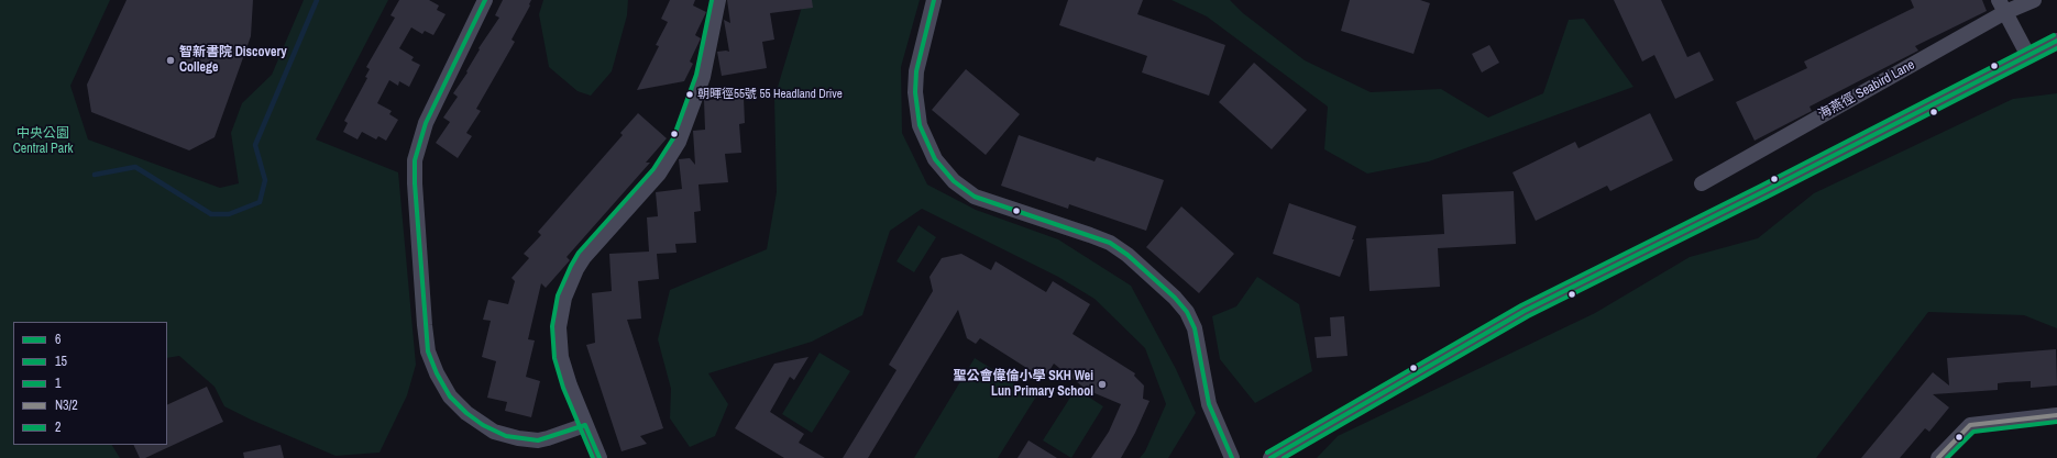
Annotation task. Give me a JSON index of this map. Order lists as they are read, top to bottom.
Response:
{
  "streets": {
    "street": ["海燕徑 Seabird Lane"]
  },
  "parks": ["中央公園 Central Park"],
  "places": ["智新書院 Discovery College", "朝暉徑55號 55 Headland Drive", "聖公會偉倫小學 SKH Wei Lun Primary School"],
  "lines": [
    "transit line 6",
    "transit line 1",
    "transit line 15",
    "transit line N3/2",
    "transit line 2"
  ],
  "legend": [
    "6",
    "15",
    "1",
    "N3/2",
    "2"
  ]
}
